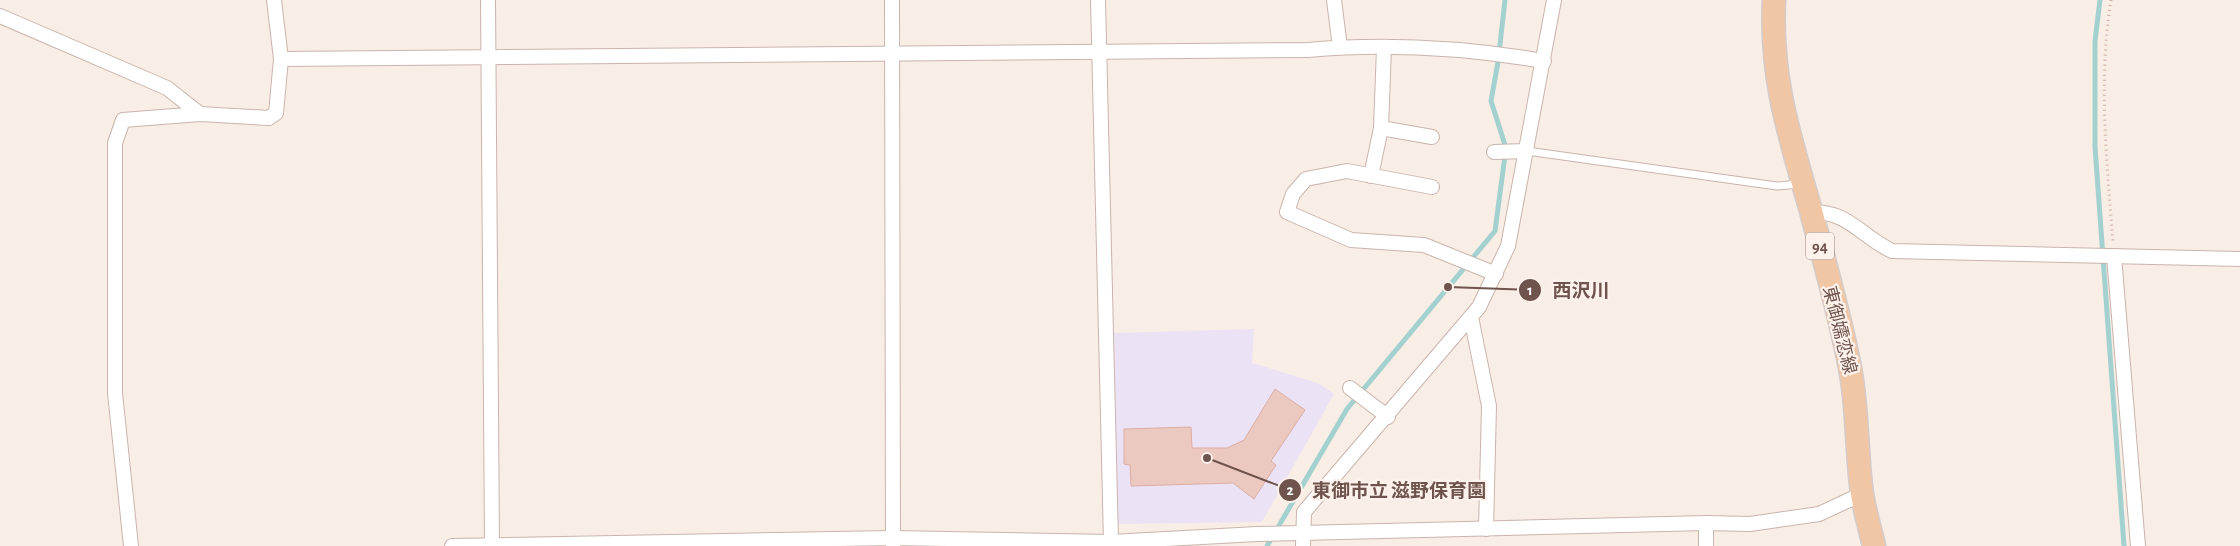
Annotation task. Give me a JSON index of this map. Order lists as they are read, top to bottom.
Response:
{
  "streets": {
    "main road": ["94", "東御嬬恋線"]
  },
  "places": ["西沢川", "東御市立 滋野保育園"]
}
